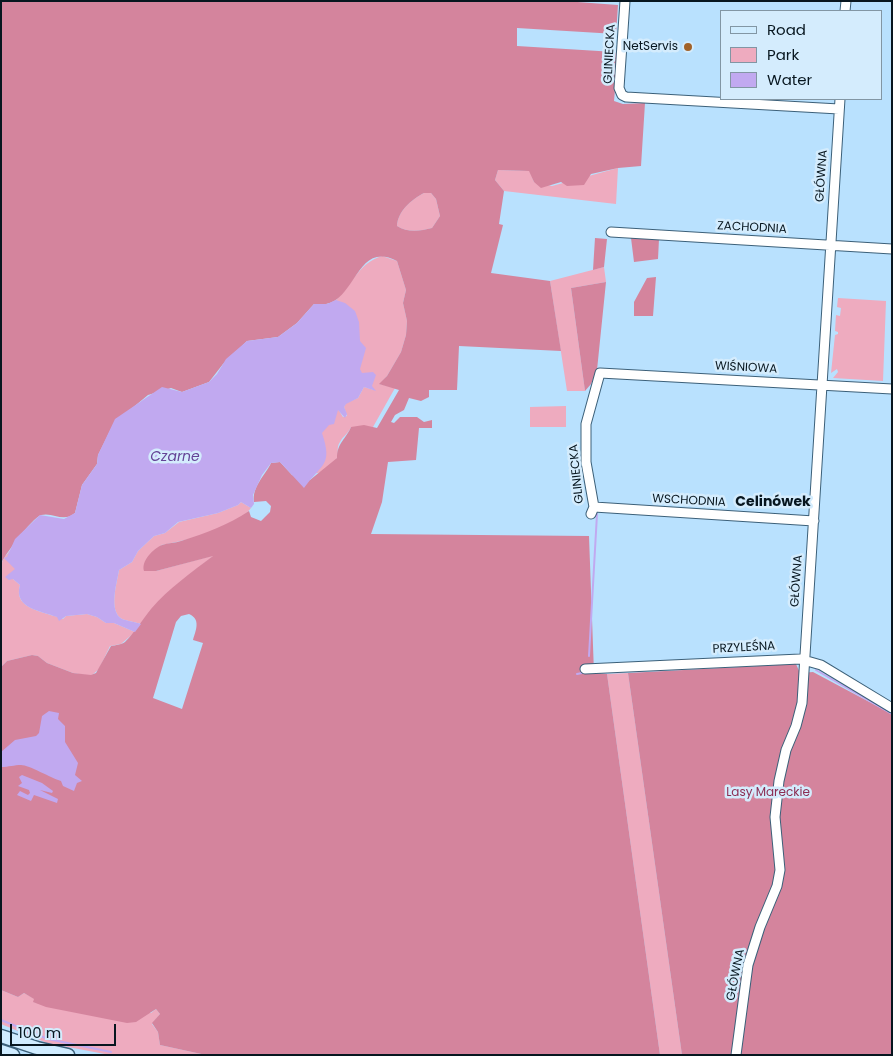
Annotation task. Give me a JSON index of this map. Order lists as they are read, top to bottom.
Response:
{
  "streets": {
    "street": [
      "GLINIECKA",
      "GŁÓWNA",
      "ZACHODNIA",
      "WIŚNIOWA",
      "WSCHODNIA",
      "PRZYLEŚNA"
    ]
  },
  "crossings": [
    ["GLINIECKA", "GŁÓWNA"],
    ["GLINIECKA", "WIŚNIOWA"],
    ["GLINIECKA", "WSCHODNIA"],
    ["GŁÓWNA", "ZACHODNIA"],
    ["GŁÓWNA", "WIŚNIOWA"],
    ["GŁÓWNA", "WSCHODNIA"],
    ["GŁÓWNA", "PRZYLEŚNA"]
  ],
  "districts": ["Celinówek"],
  "water": ["Czarne"],
  "parks": ["Lasy Mareckie"],
  "places": ["NetServis"],
  "legend": ["Road", "Park", "Water"],
  "scale_bar": "100 m"
}
